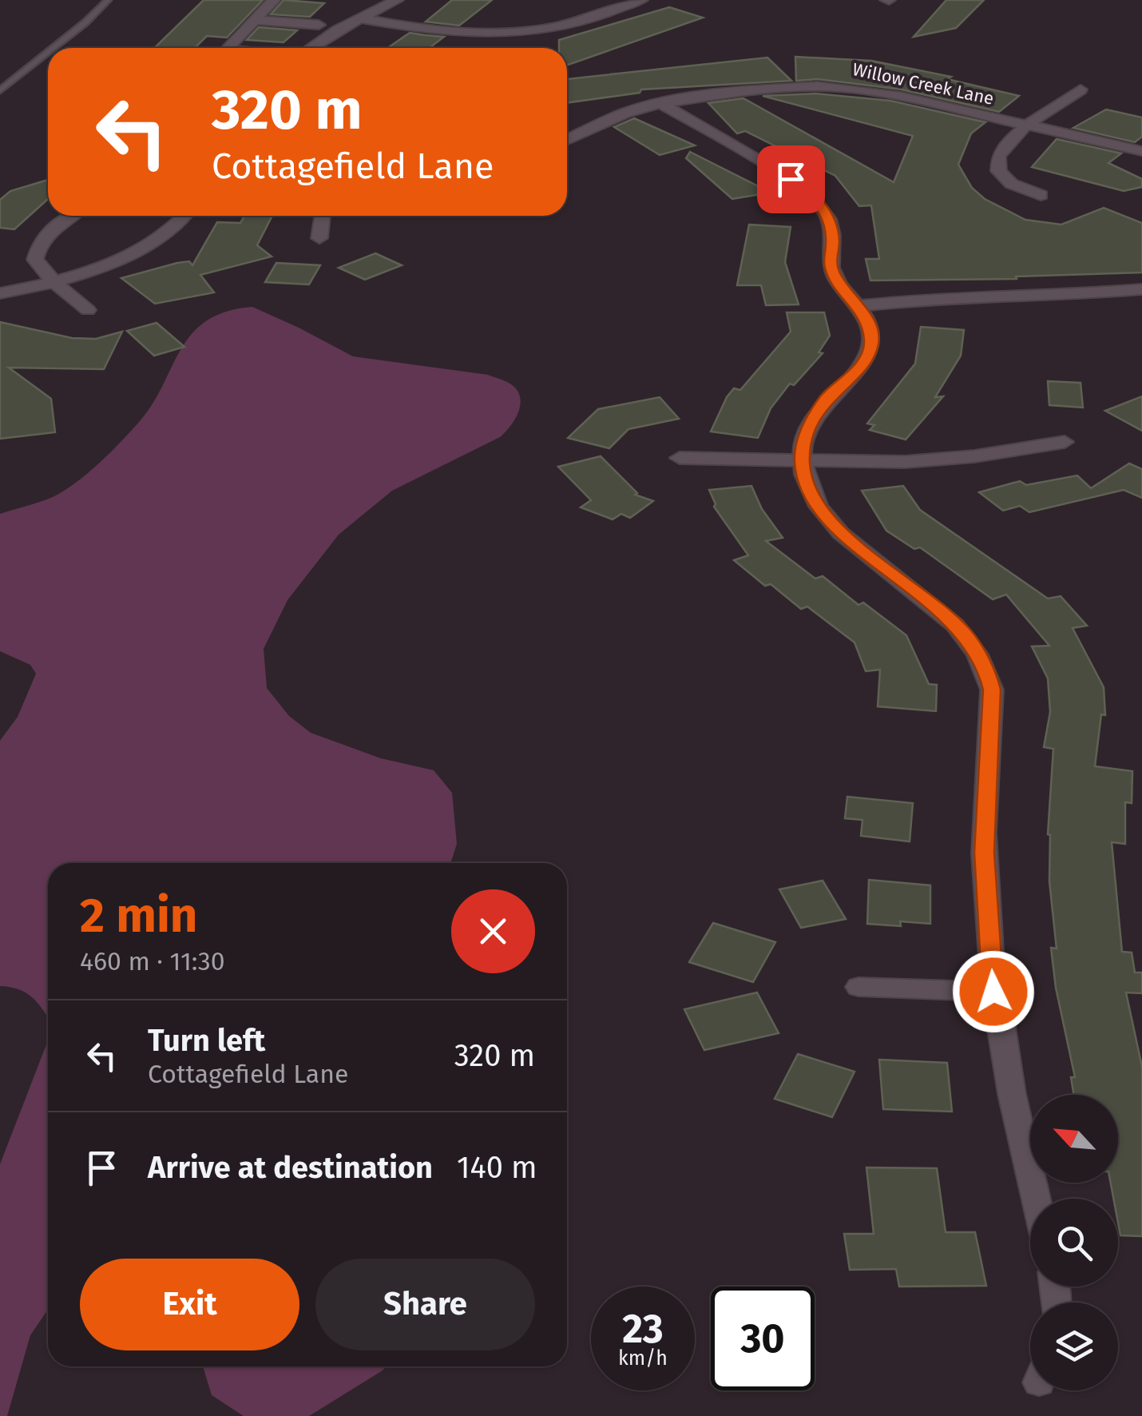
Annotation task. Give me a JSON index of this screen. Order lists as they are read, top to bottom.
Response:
{
  "streets": {
    "street": ["Willow Creek Lane"]
  },
  "north": "top left",
  "page": {
    "turn": ["320 m", "Cottagefield Lane"],
    "heading": ["2 min", "460 m · 11:30"],
    "list": [
      {
        "name": "Turn left",
        "note": "Cottagefield Lane",
        "value": "320 m"
      },
      {
        "name": "Arrive at destination",
        "value": "140 m"
      }
    ],
    "buttons": ["Exit", "Share"],
    "speed": "23 km/h",
    "limit": "30"
  }
}
